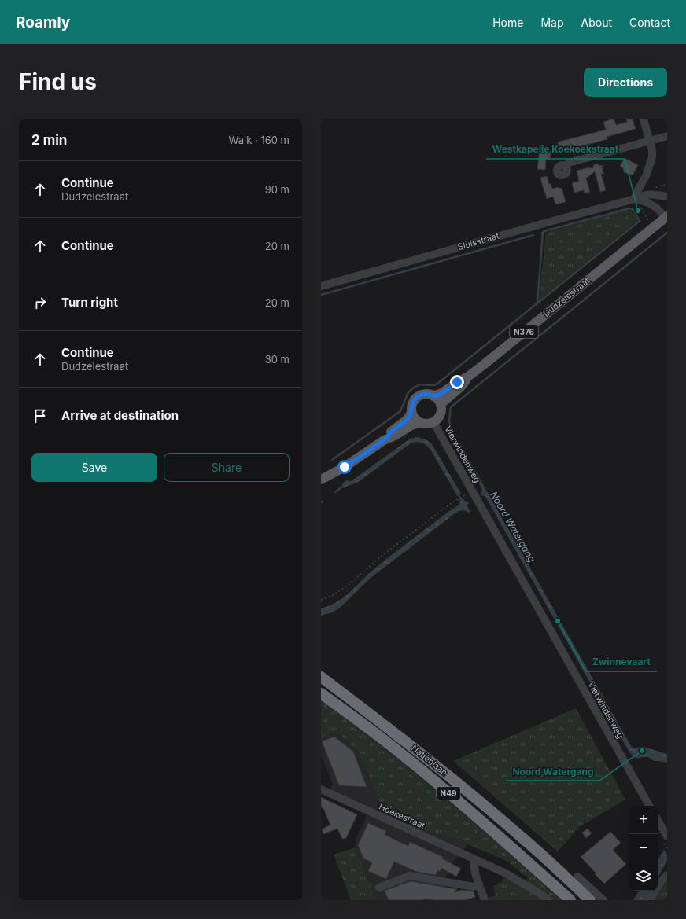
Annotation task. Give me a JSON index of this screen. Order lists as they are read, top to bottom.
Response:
{
  "streets": {
    "highway": ["Natiënlaan", "N49"],
    "main road": ["Dudzelestraat", "N376"],
    "street": ["Sluisstraat", "Vierwindenweg", "Hoekestraat"]
  },
  "crossings": [
    ["Dudzelestraat", "N376"],
    ["Dudzelestraat", "Vierwindenweg"],
    ["N376", "Vierwindenweg"]
  ],
  "water": ["Noord Watergang"],
  "places": ["Westkapelle Koekoekstraat", "Zwinnevaart", "Noord Watergang"],
  "page": {
    "header": "Roamly",
    "nav": [
      "Home",
      "Map",
      "About",
      "Contact"
    ],
    "buttons": [
      "Directions",
      ["Save", "Share"]
    ],
    "title": "Find us",
    "heading": ["2 min", "Walk · 160 m"],
    "list": [
      ["Continue", "Dudzelestraat", "90 m"],
      ["Continue", "20 m"],
      ["Turn right", "20 m"],
      ["Continue", "Dudzelestraat", "30 m"],
      "Arrive at destination"
    ],
    "map_buttons": ["+", "−"]
  }
}
